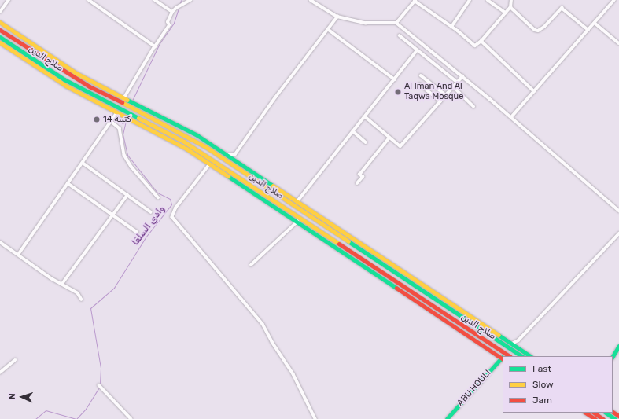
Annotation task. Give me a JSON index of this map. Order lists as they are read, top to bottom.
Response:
{
  "streets": {
    "main road": ["صلاح الدين", "ABU HOULI"]
  },
  "water": ["وادي السلقا"],
  "places": ["Al Iman And Al Taqwa Mosque", "كتيبة 14"],
  "legend": ["Fast", "Slow", "Jam"],
  "north": "left"
}
